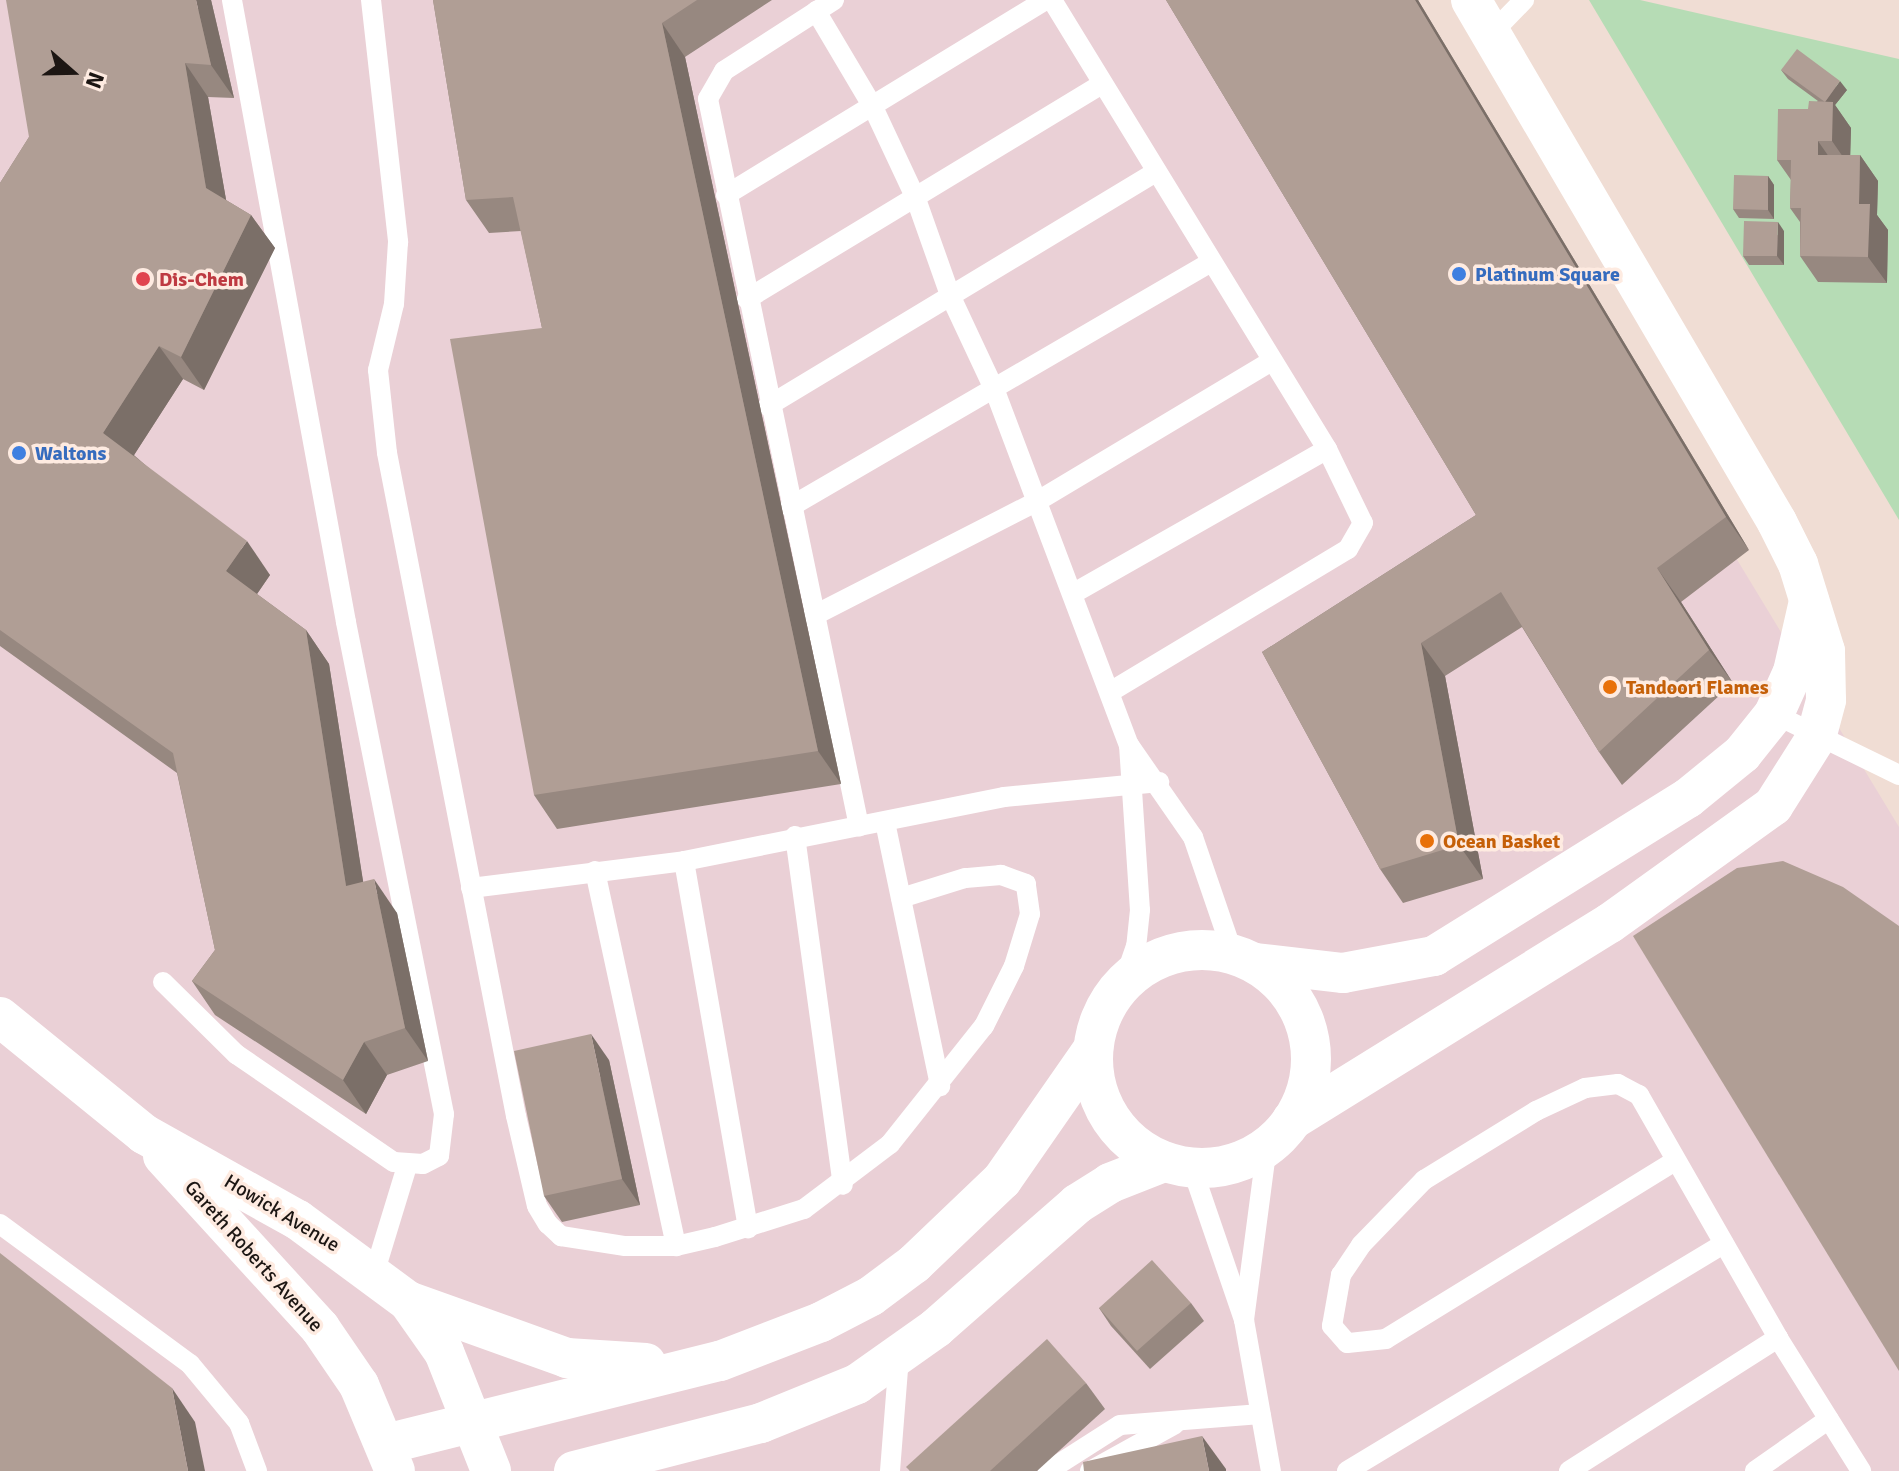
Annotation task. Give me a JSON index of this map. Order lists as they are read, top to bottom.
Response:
{
  "streets": {
    "street": ["Howick Avenue", "Gareth Roberts Avenue"]
  },
  "crossings": [
    ["Howick Avenue", "Gareth Roberts Avenue"]
  ],
  "places": [
    "Platinum Square",
    "Dis-Chem",
    "Waltons",
    "Tandoori Flames",
    "Ocean Basket"
  ],
  "north": "right"
}
